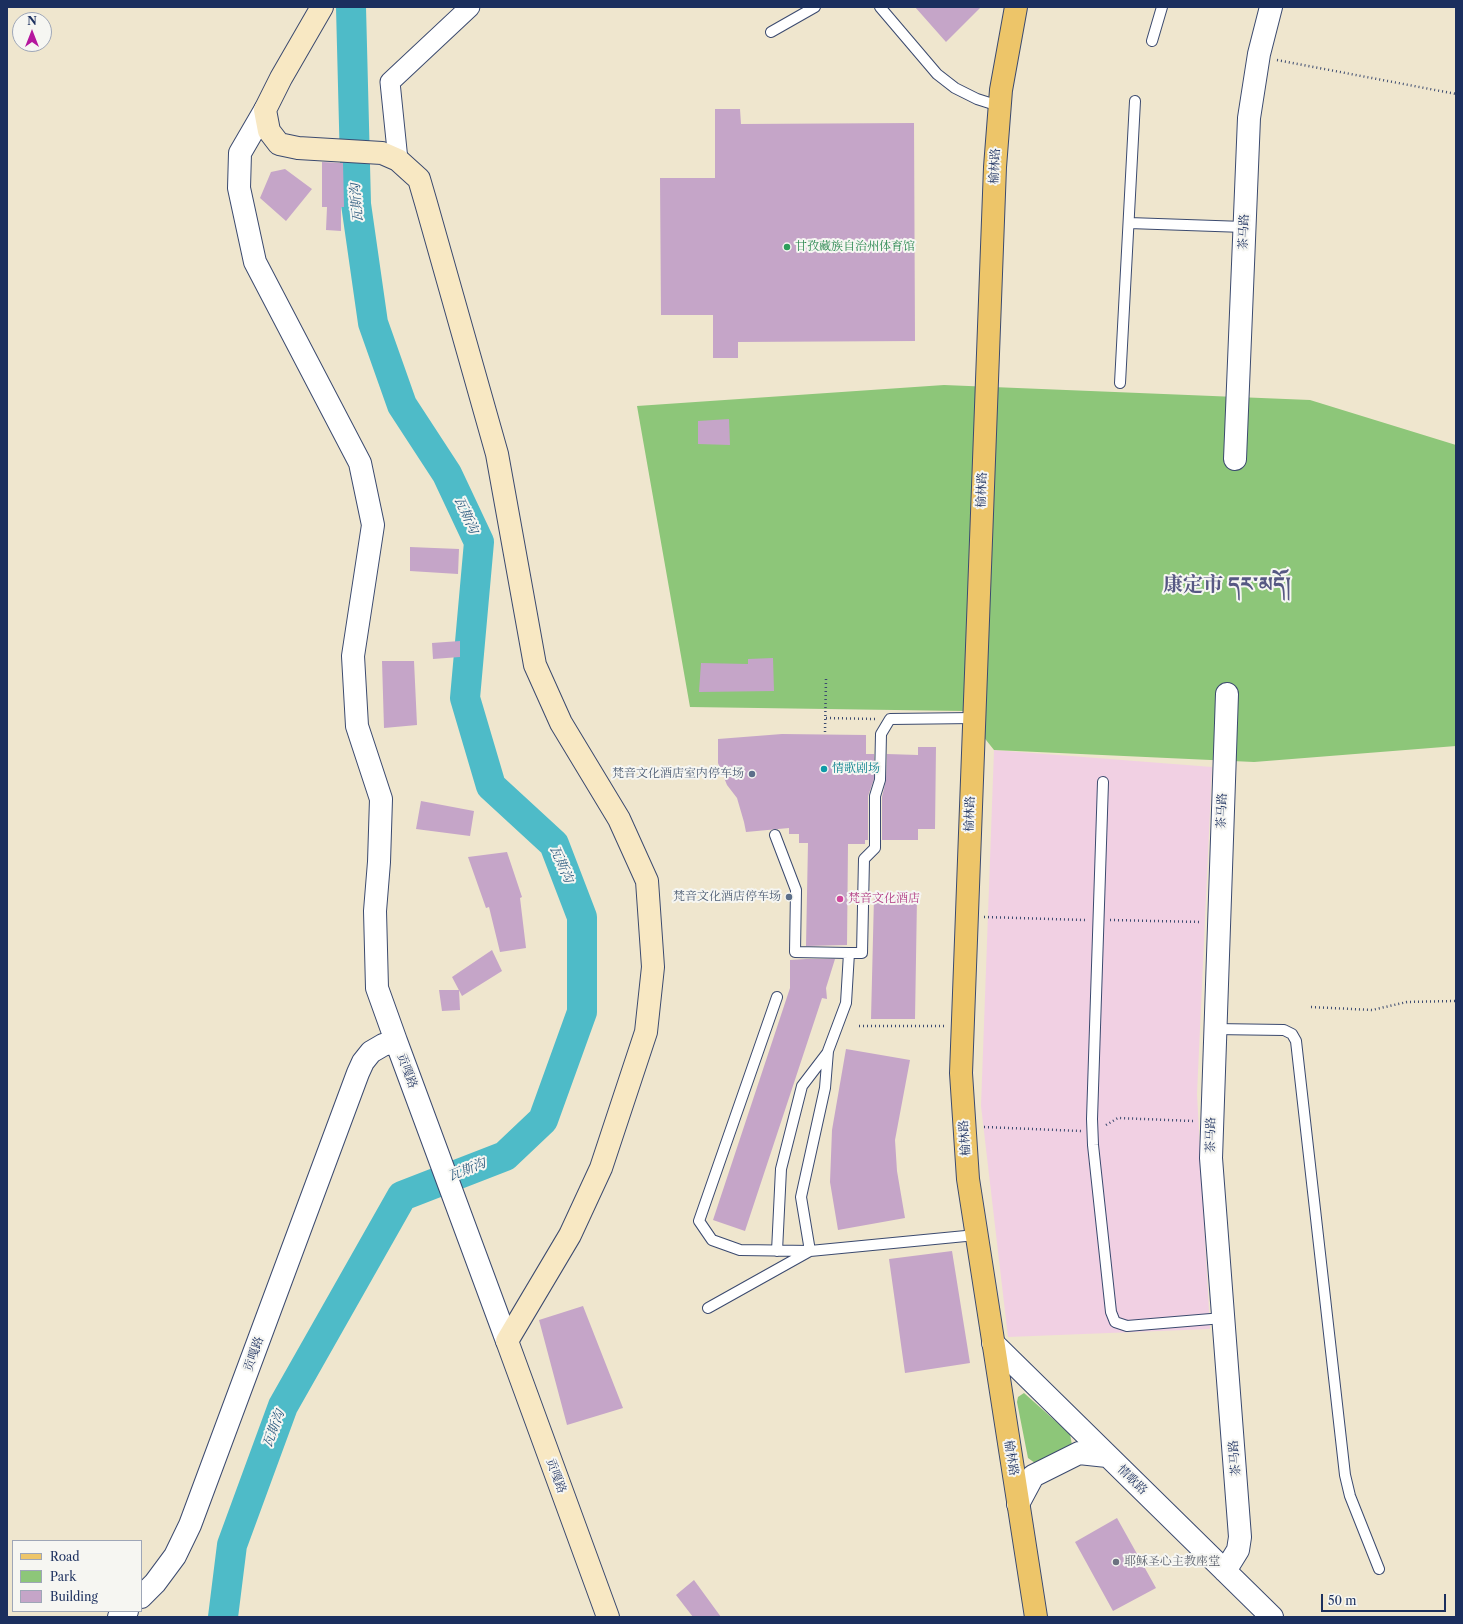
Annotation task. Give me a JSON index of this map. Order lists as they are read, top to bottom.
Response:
{
  "streets": {
    "main road": ["榆林路", "贡嘎路"],
    "street": ["茶马路", "情歌路"]
  },
  "crossings": [
    ["榆林路", "情歌路"],
    ["茶马路", "情歌路"]
  ],
  "districts": ["康定市 དར་མདོ།"],
  "water": ["瓦斯沟"],
  "places": [
    "甘孜藏族自治州体育馆",
    "情歌剧场",
    "梵音文化酒店室内停车场",
    "梵音文化酒店停车场",
    "梵音文化酒店",
    "耶稣圣心主教座堂"
  ],
  "legend": ["Road", "Park", "Building"],
  "scale_bar": "50 m",
  "north": "top"
}
